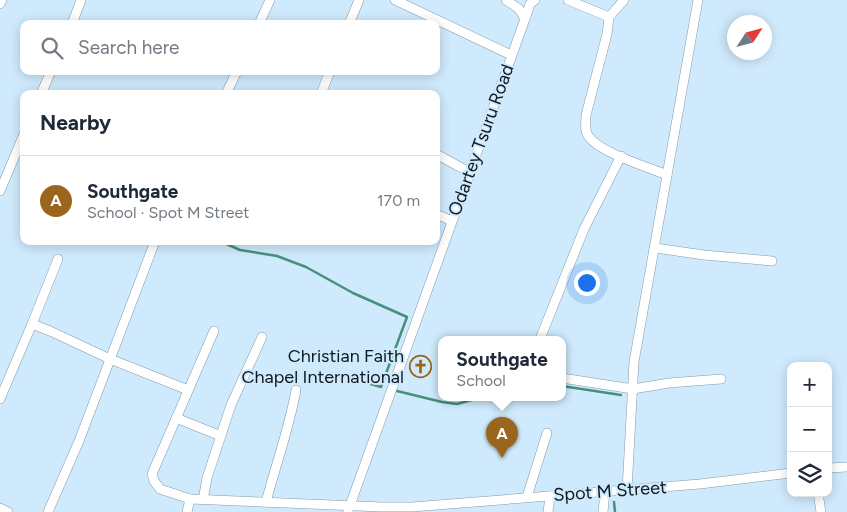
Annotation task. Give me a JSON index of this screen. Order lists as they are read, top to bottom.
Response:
{
  "streets": {
    "street": ["Odartey Tsuru Road", "Spot M Street"]
  },
  "crossings": [
    ["Odartey Tsuru Road", "Spot M Street"]
  ],
  "places": {
    "church": ["Christian Faith Chapel International"]
  },
  "north": "top right",
  "page": {
    "search": "Search here",
    "heading": "Nearby",
    "list": [
      {
        "mark": "A",
        "name": "Southgate",
        "note": "School · Spot M Street",
        "value": "170 m"
      }
    ],
    "popup": ["Southgate", "School"],
    "map_buttons": ["+", "−"],
    "pins": "A"
  }
}
